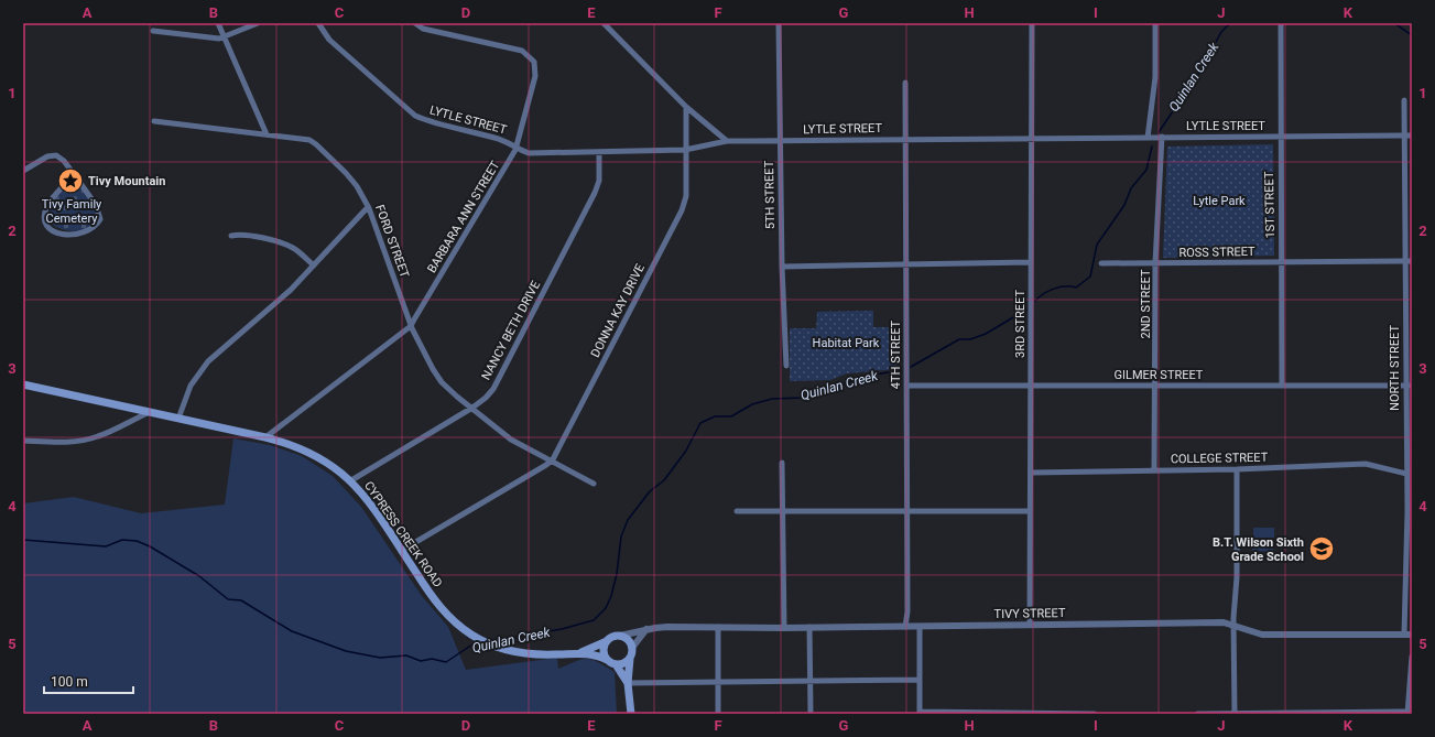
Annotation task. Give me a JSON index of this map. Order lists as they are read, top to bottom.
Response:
{
  "streets": {
    "main road": ["CYPRESS CREEK ROAD"],
    "street": [
      "LYTLE STREET",
      "5TH STREET",
      "1ST STREET",
      "BARBARA ANN STREET",
      "FORD STREET",
      "ROSS STREET",
      "2ND STREET",
      "DONNA KAY DRIVE",
      "3RD STREET",
      "NANCY BETH DRIVE",
      "4TH STREET",
      "NORTH STREET",
      "GILMER STREET",
      "COLLEGE STREET",
      "TIVY STREET"
    ]
  },
  "crossings": [
    ["LYTLE STREET", "5TH STREET"],
    ["LYTLE STREET", "1ST STREET"],
    ["LYTLE STREET", "BARBARA ANN STREET"],
    ["LYTLE STREET", "2ND STREET"],
    ["LYTLE STREET", "DONNA KAY DRIVE"],
    ["LYTLE STREET", "3RD STREET"],
    ["LYTLE STREET", "NANCY BETH DRIVE"],
    ["LYTLE STREET", "4TH STREET"],
    ["LYTLE STREET", "NORTH STREET"],
    ["1ST STREET", "ROSS STREET"],
    ["1ST STREET", "GILMER STREET"],
    ["BARBARA ANN STREET", "FORD STREET"],
    ["BARBARA ANN STREET", "CYPRESS CREEK ROAD"],
    ["FORD STREET", "DONNA KAY DRIVE"],
    ["FORD STREET", "NANCY BETH DRIVE"],
    ["ROSS STREET", "2ND STREET"],
    ["ROSS STREET", "NORTH STREET"],
    ["2ND STREET", "GILMER STREET"],
    ["2ND STREET", "COLLEGE STREET"],
    ["DONNA KAY DRIVE", "CYPRESS CREEK ROAD"],
    ["3RD STREET", "GILMER STREET"],
    ["3RD STREET", "COLLEGE STREET"],
    ["3RD STREET", "TIVY STREET"],
    ["NANCY BETH DRIVE", "CYPRESS CREEK ROAD"],
    ["4TH STREET", "GILMER STREET"],
    ["4TH STREET", "TIVY STREET"],
    ["NORTH STREET", "GILMER STREET"],
    ["NORTH STREET", "COLLEGE STREET"],
    ["NORTH STREET", "TIVY STREET"],
    ["CYPRESS CREEK ROAD", "TIVY STREET"]
  ],
  "water": ["Quinlan Creek"],
  "parks": ["Lytle Park", "Tivy Family Cemetery", "Habitat Park"],
  "places": {
    "place": ["Tivy Mountain"],
    "school or university": ["B.T. Wilson Sixth Grade School"]
  },
  "scale_bar": "100 m",
  "grid": {
    "columns": [
      "A",
      "B",
      "C",
      "D",
      "E",
      "F",
      "G",
      "H",
      "I",
      "J",
      "K"
    ],
    "rows": [
      "1",
      "2",
      "3",
      "4",
      "5"
    ]
  }
}
